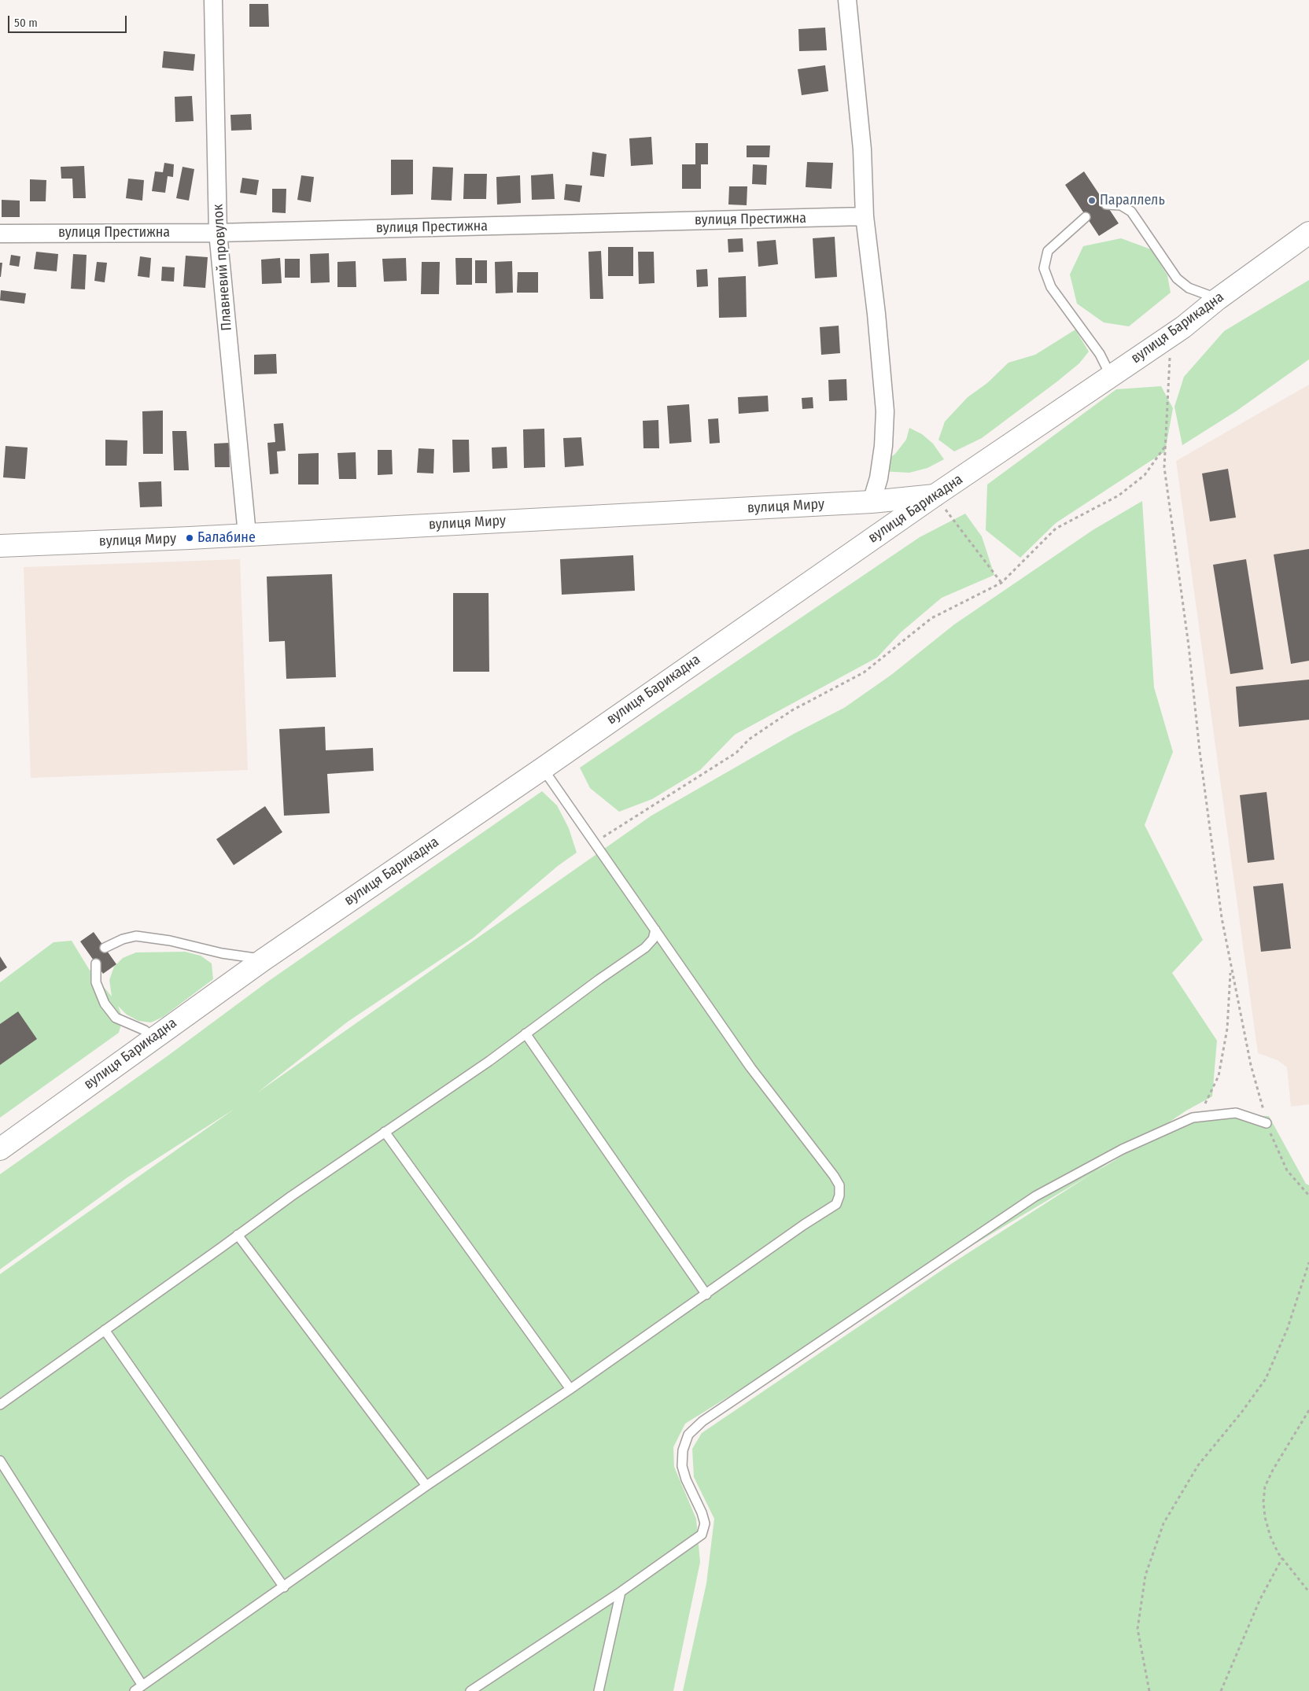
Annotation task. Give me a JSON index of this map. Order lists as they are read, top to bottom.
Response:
{
  "streets": {
    "main road": ["вулиця Барикадна", "вулиця Миру"],
    "street": ["вулиця Престижна", "Плавневий провулок"]
  },
  "crossings": [
    ["вулиця Престижна", "Плавневий провулок"],
    ["Плавневий провулок", "вулиця Миру"],
    ["вулиця Барикадна", "вулиця Миру"]
  ],
  "places": ["Параллель", "Балабине"],
  "scale_bar": "50 m"
}
